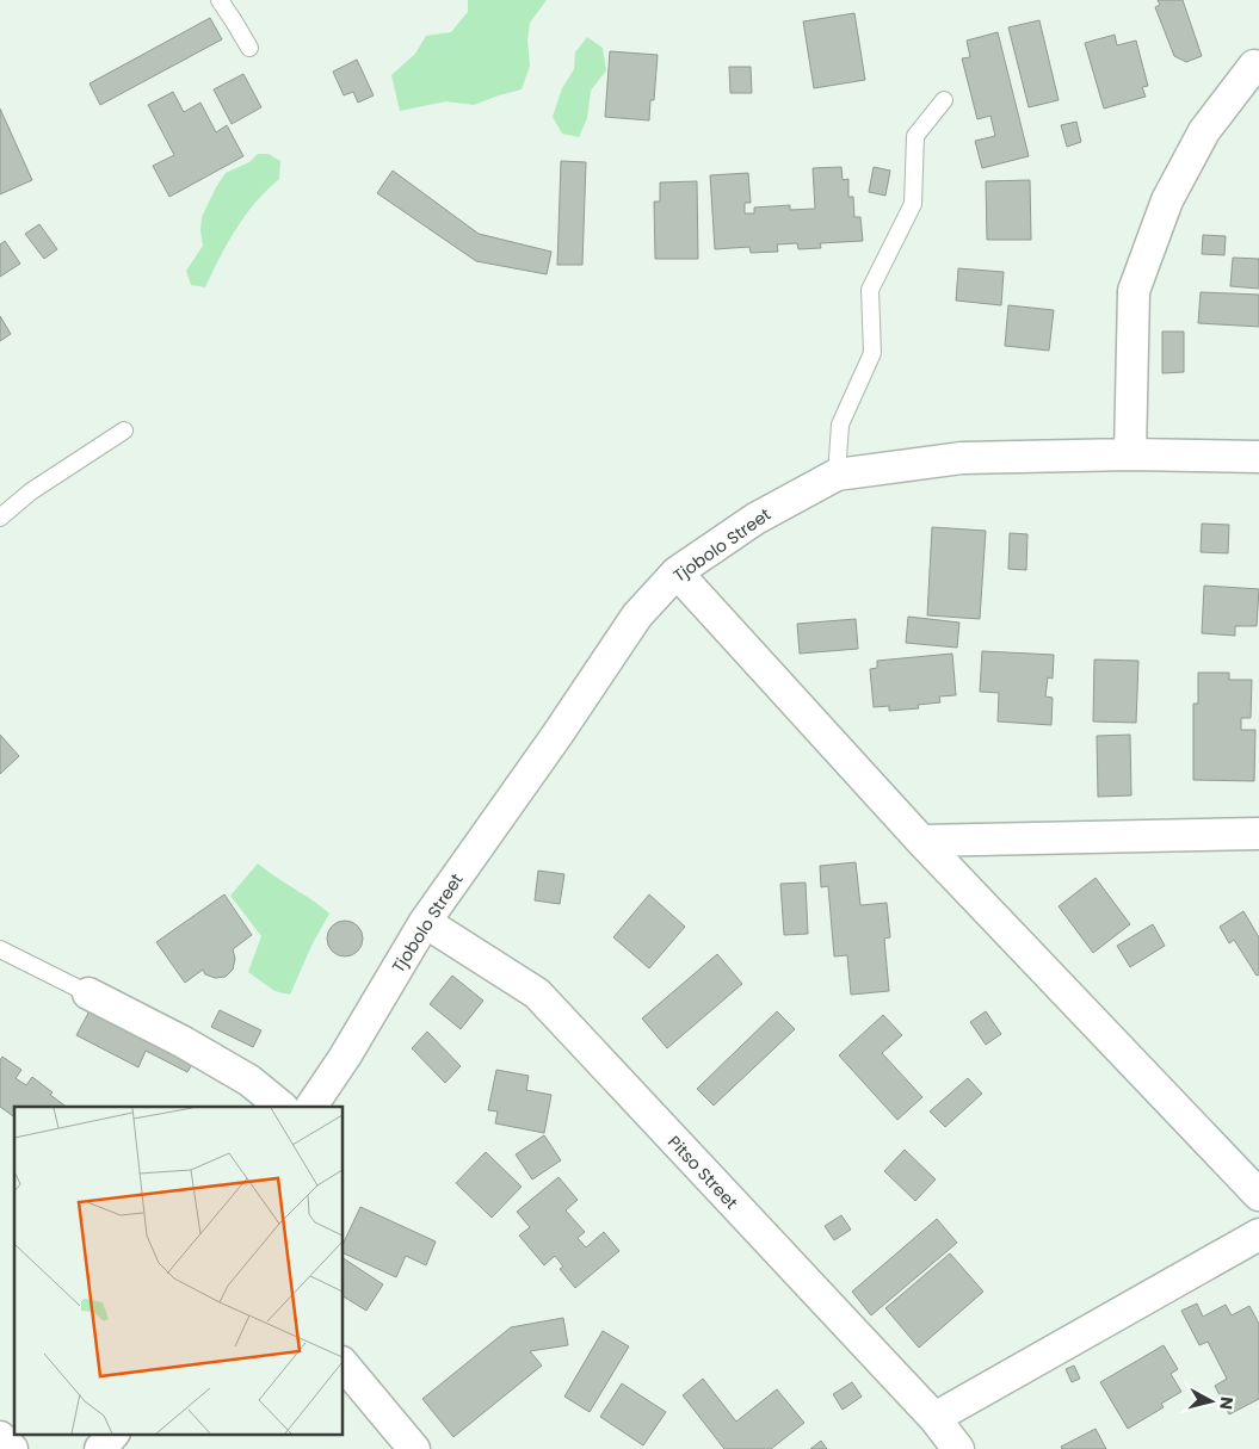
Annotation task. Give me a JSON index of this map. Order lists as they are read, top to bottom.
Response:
{
  "streets": {
    "street": ["Tjobolo Street", "Pitso Street"]
  },
  "crossings": [
    ["Tjobolo Street", "Pitso Street"]
  ],
  "north": "right"
}
